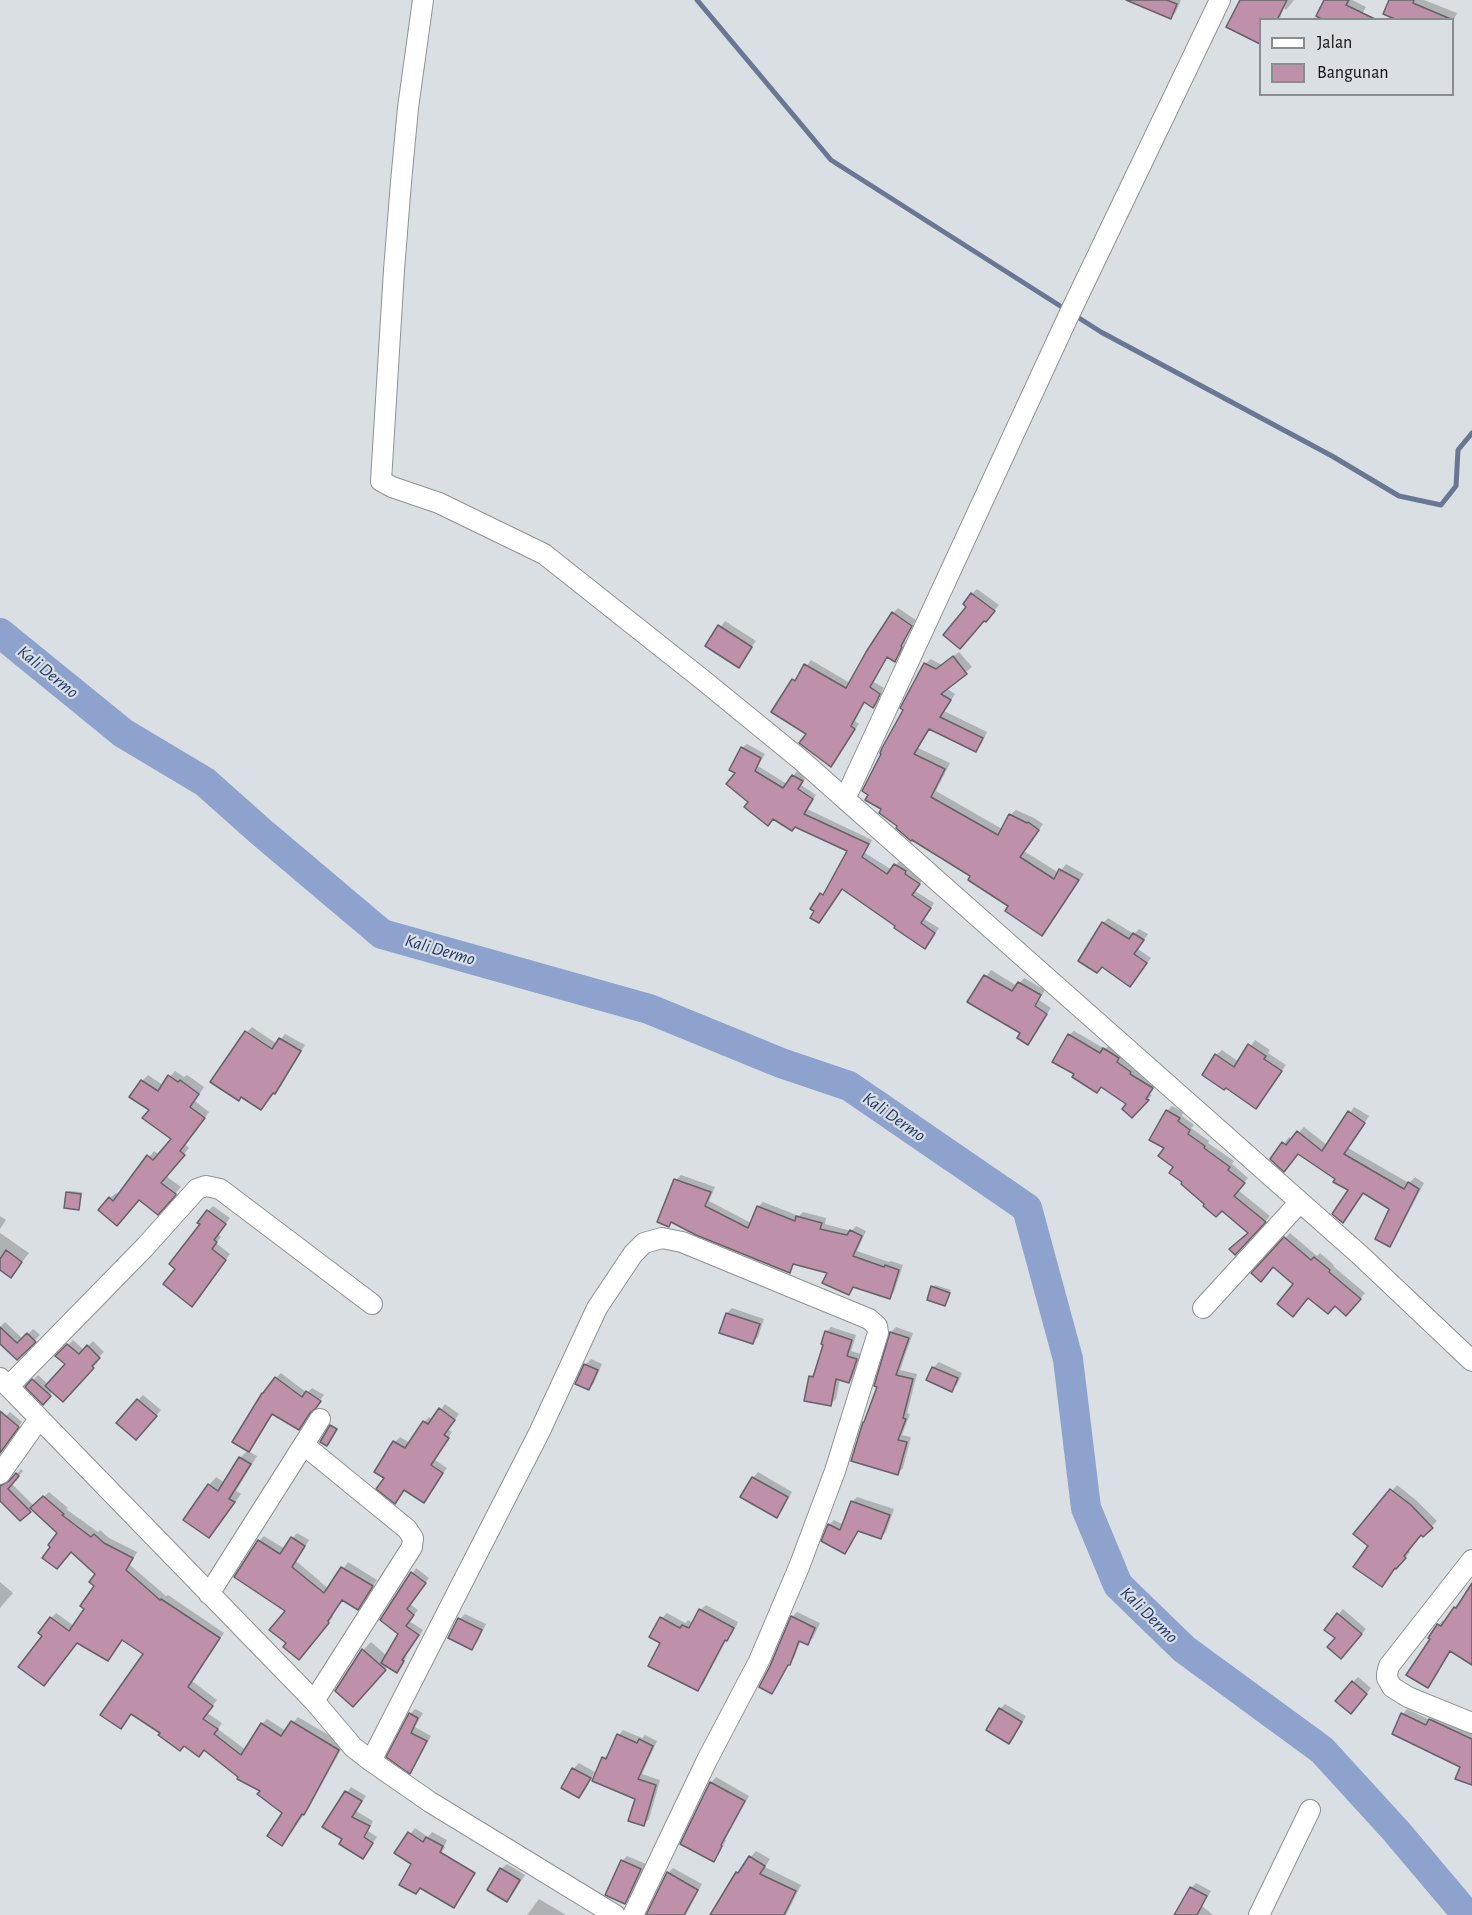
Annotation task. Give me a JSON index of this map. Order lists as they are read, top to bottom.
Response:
{
  "water": ["Kali Dermo"],
  "legend": ["Jalan", "Bangunan"]
}
